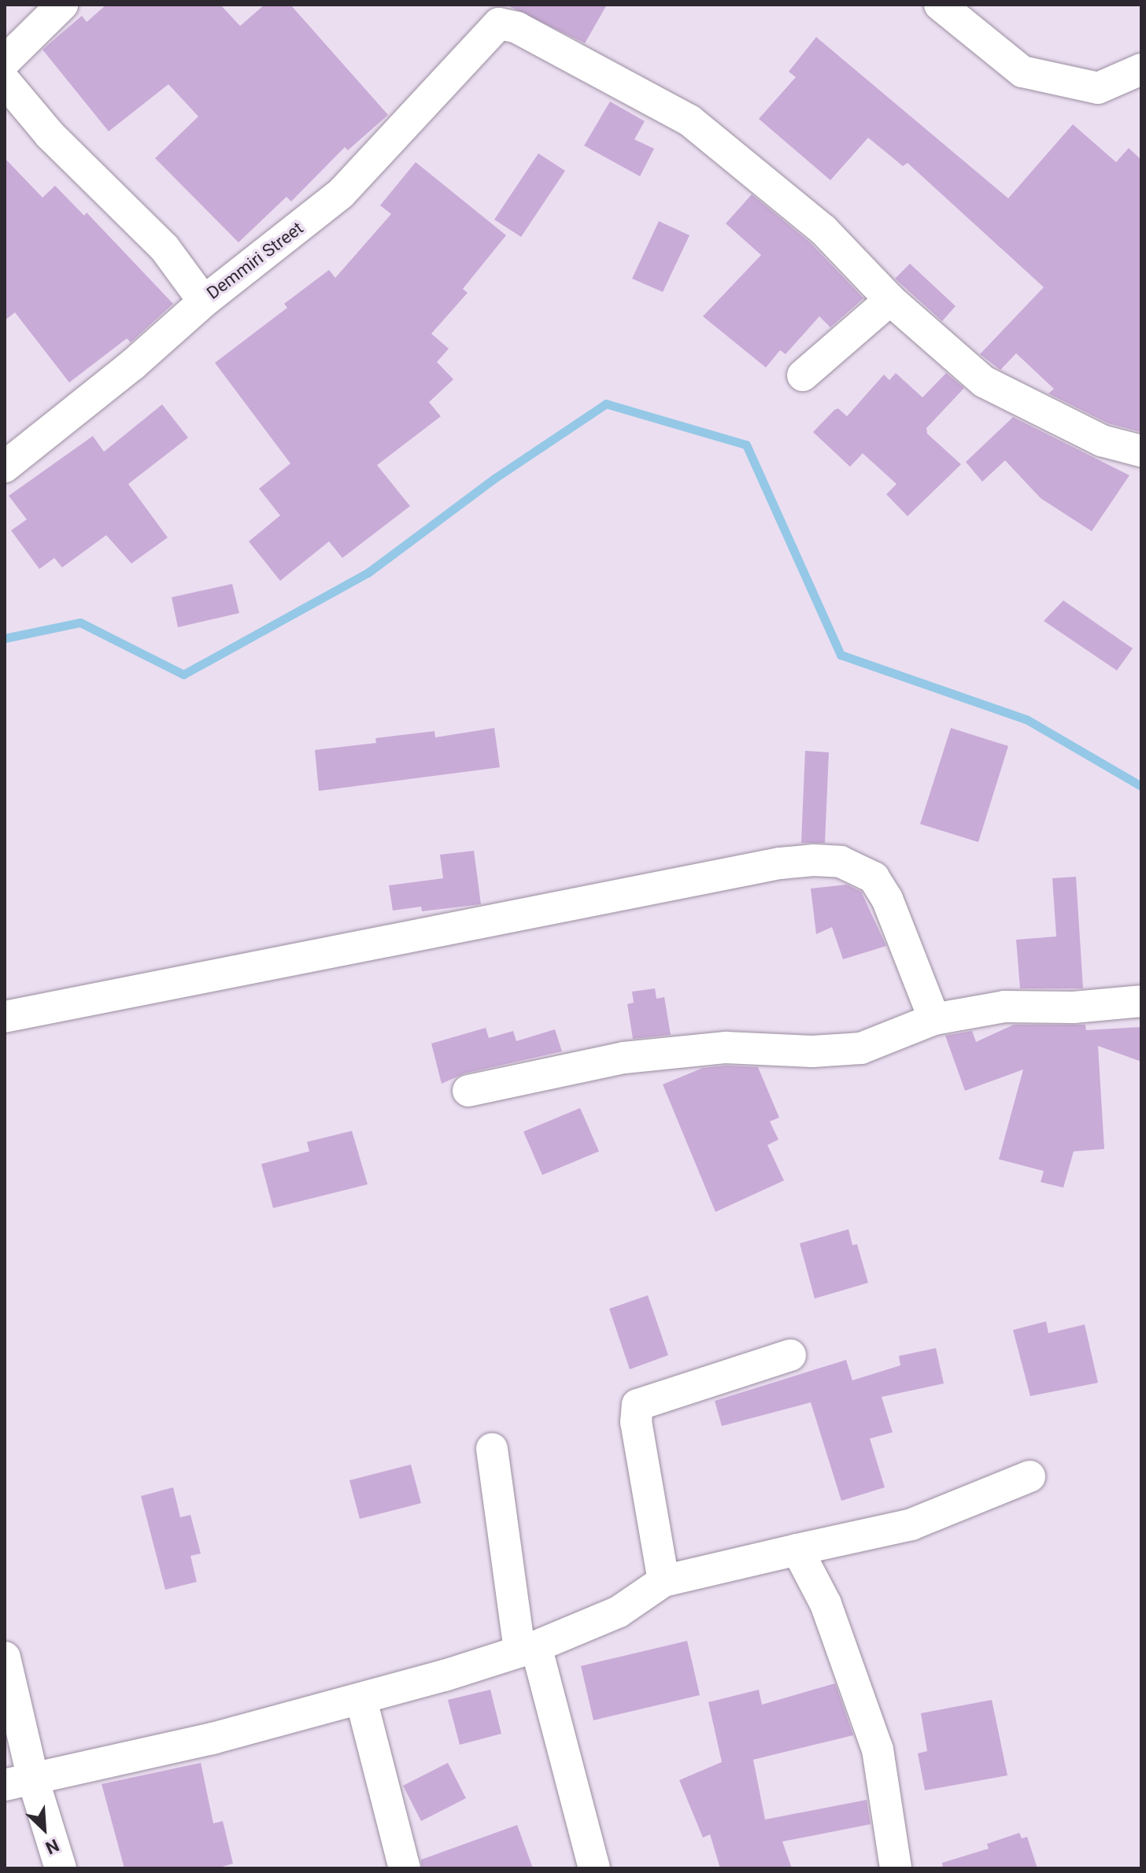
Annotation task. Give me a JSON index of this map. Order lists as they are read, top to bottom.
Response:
{
  "streets": {
    "street": ["Demmiri Street"]
  },
  "north": "bottom right"
}
